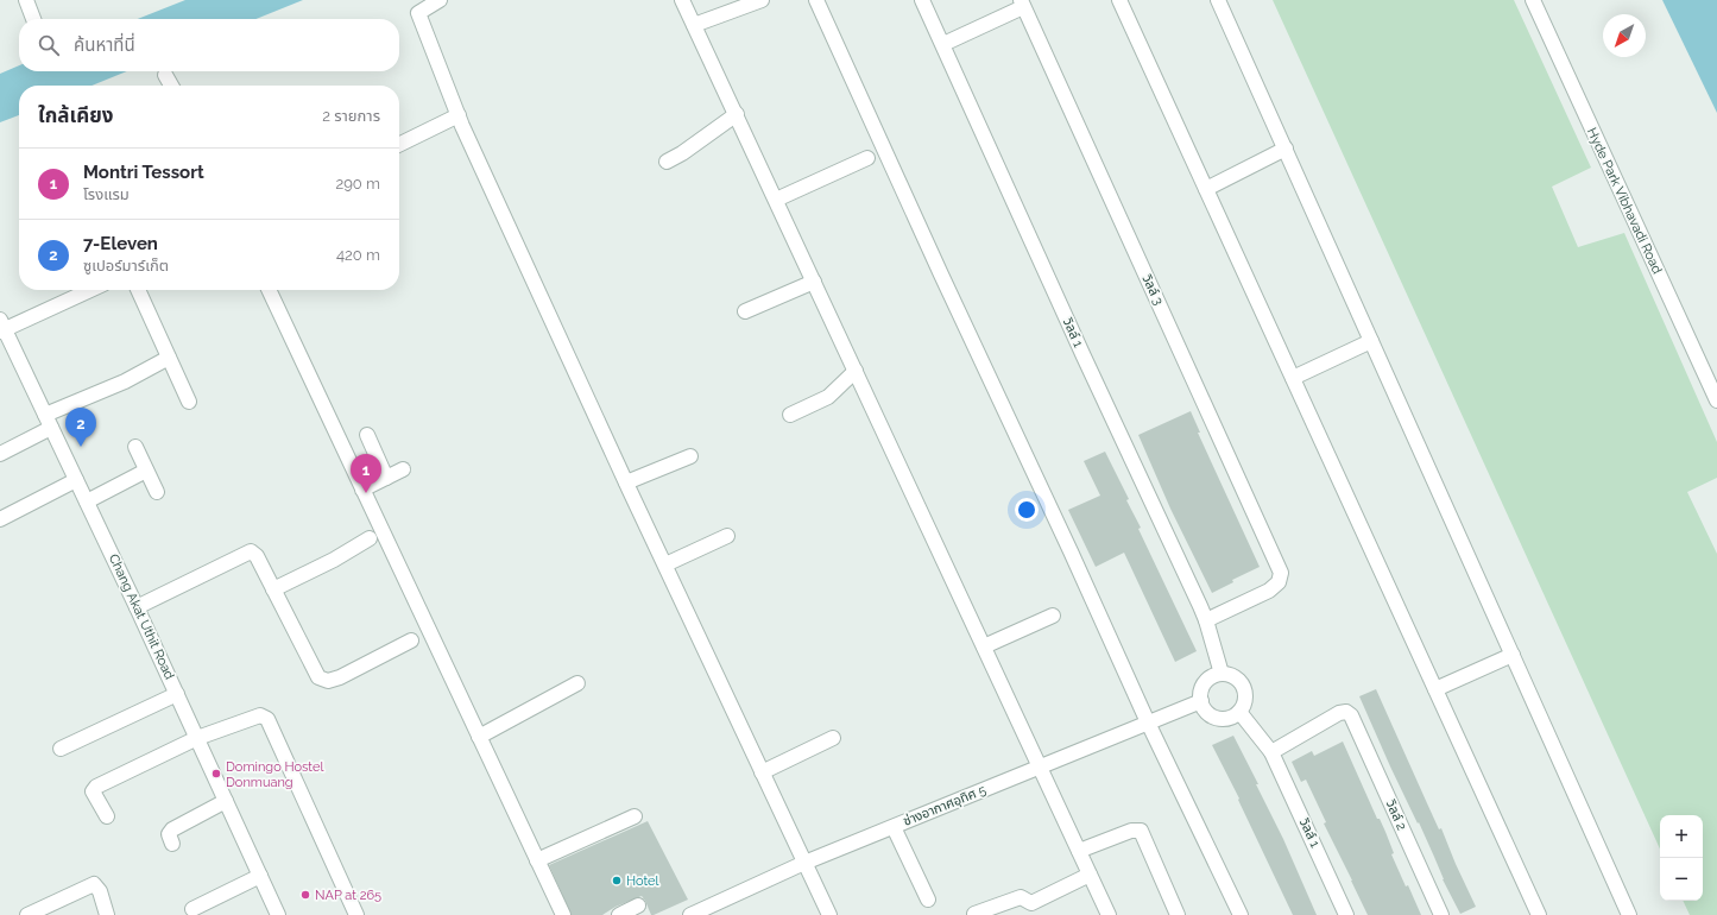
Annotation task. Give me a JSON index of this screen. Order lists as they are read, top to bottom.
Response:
{
  "streets": {
    "street": [
      "Hyde Park Vibhavadi Road",
      "วิลล์ 3",
      "วิลล์ 1",
      "Chang Akat Uthit Road",
      "ช่างอากาศอุทิศ 5",
      "วิลล์ 2"
    ]
  },
  "crossings": [
    ["วิลล์ 3", "วิลล์ 1"],
    ["วิลล์ 1", "ช่างอากาศอุทิศ 5"],
    ["วิลล์ 1", "วิลล์ 2"]
  ],
  "places": ["Domingo Hostel Donmuang", "Hotel", "NAP at 265"],
  "north": "bottom left",
  "page": {
    "search": "ค้นหาที่นี่",
    "heading": ["ใกล้เคียง", "2 รายการ"],
    "list": [
      {
        "mark": "1",
        "name": "Montri Tessort",
        "note": "โรงแรม",
        "value": "290 m"
      },
      {
        "mark": "2",
        "name": "7-Eleven",
        "note": "ซูเปอร์มาร์เก็ต",
        "value": "420 m"
      }
    ],
    "pins": ["2", "1"],
    "map_buttons": ["+", "−"]
  }
}
